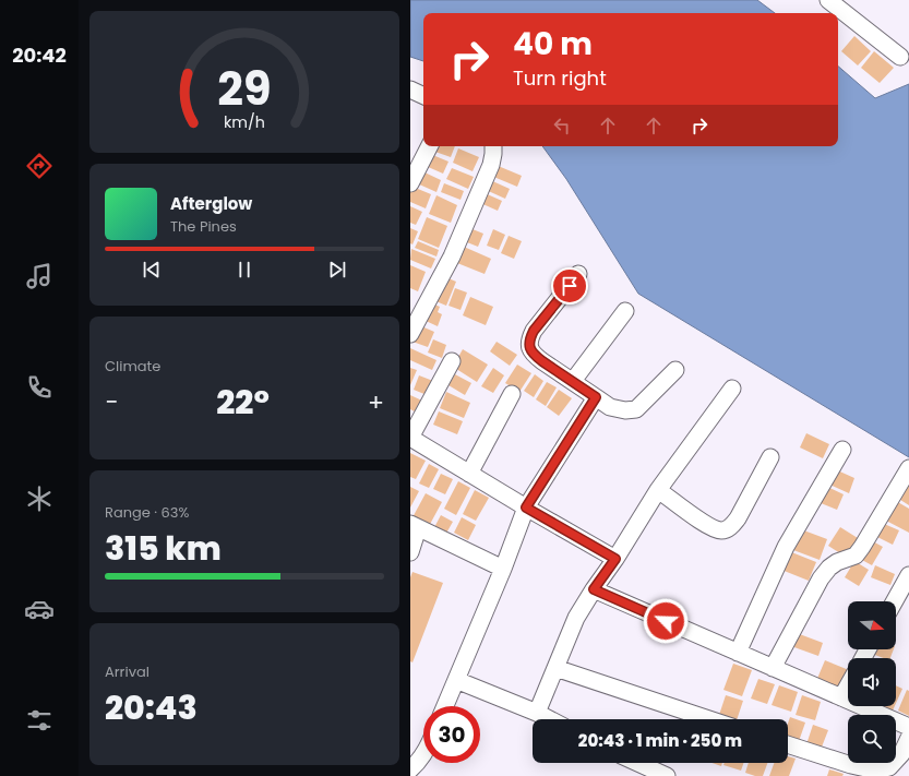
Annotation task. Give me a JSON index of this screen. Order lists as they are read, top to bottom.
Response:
{
  "north": "right",
  "page": {
    "tabs": "20:42",
    "turn": ["40 m", "Turn right"],
    "song": ["Afterglow", "The Pines"],
    "tile": [
      "Climate",
      ["Range · 63%", "315 km"],
      ["Arrival", "20:43"]
    ],
    "heat": ["−", "22°", "+"],
    "limit": "30",
    "trip": "20:43 · 1 min · 250 m",
    "gauge": ["29", "km/h"]
  }
}
